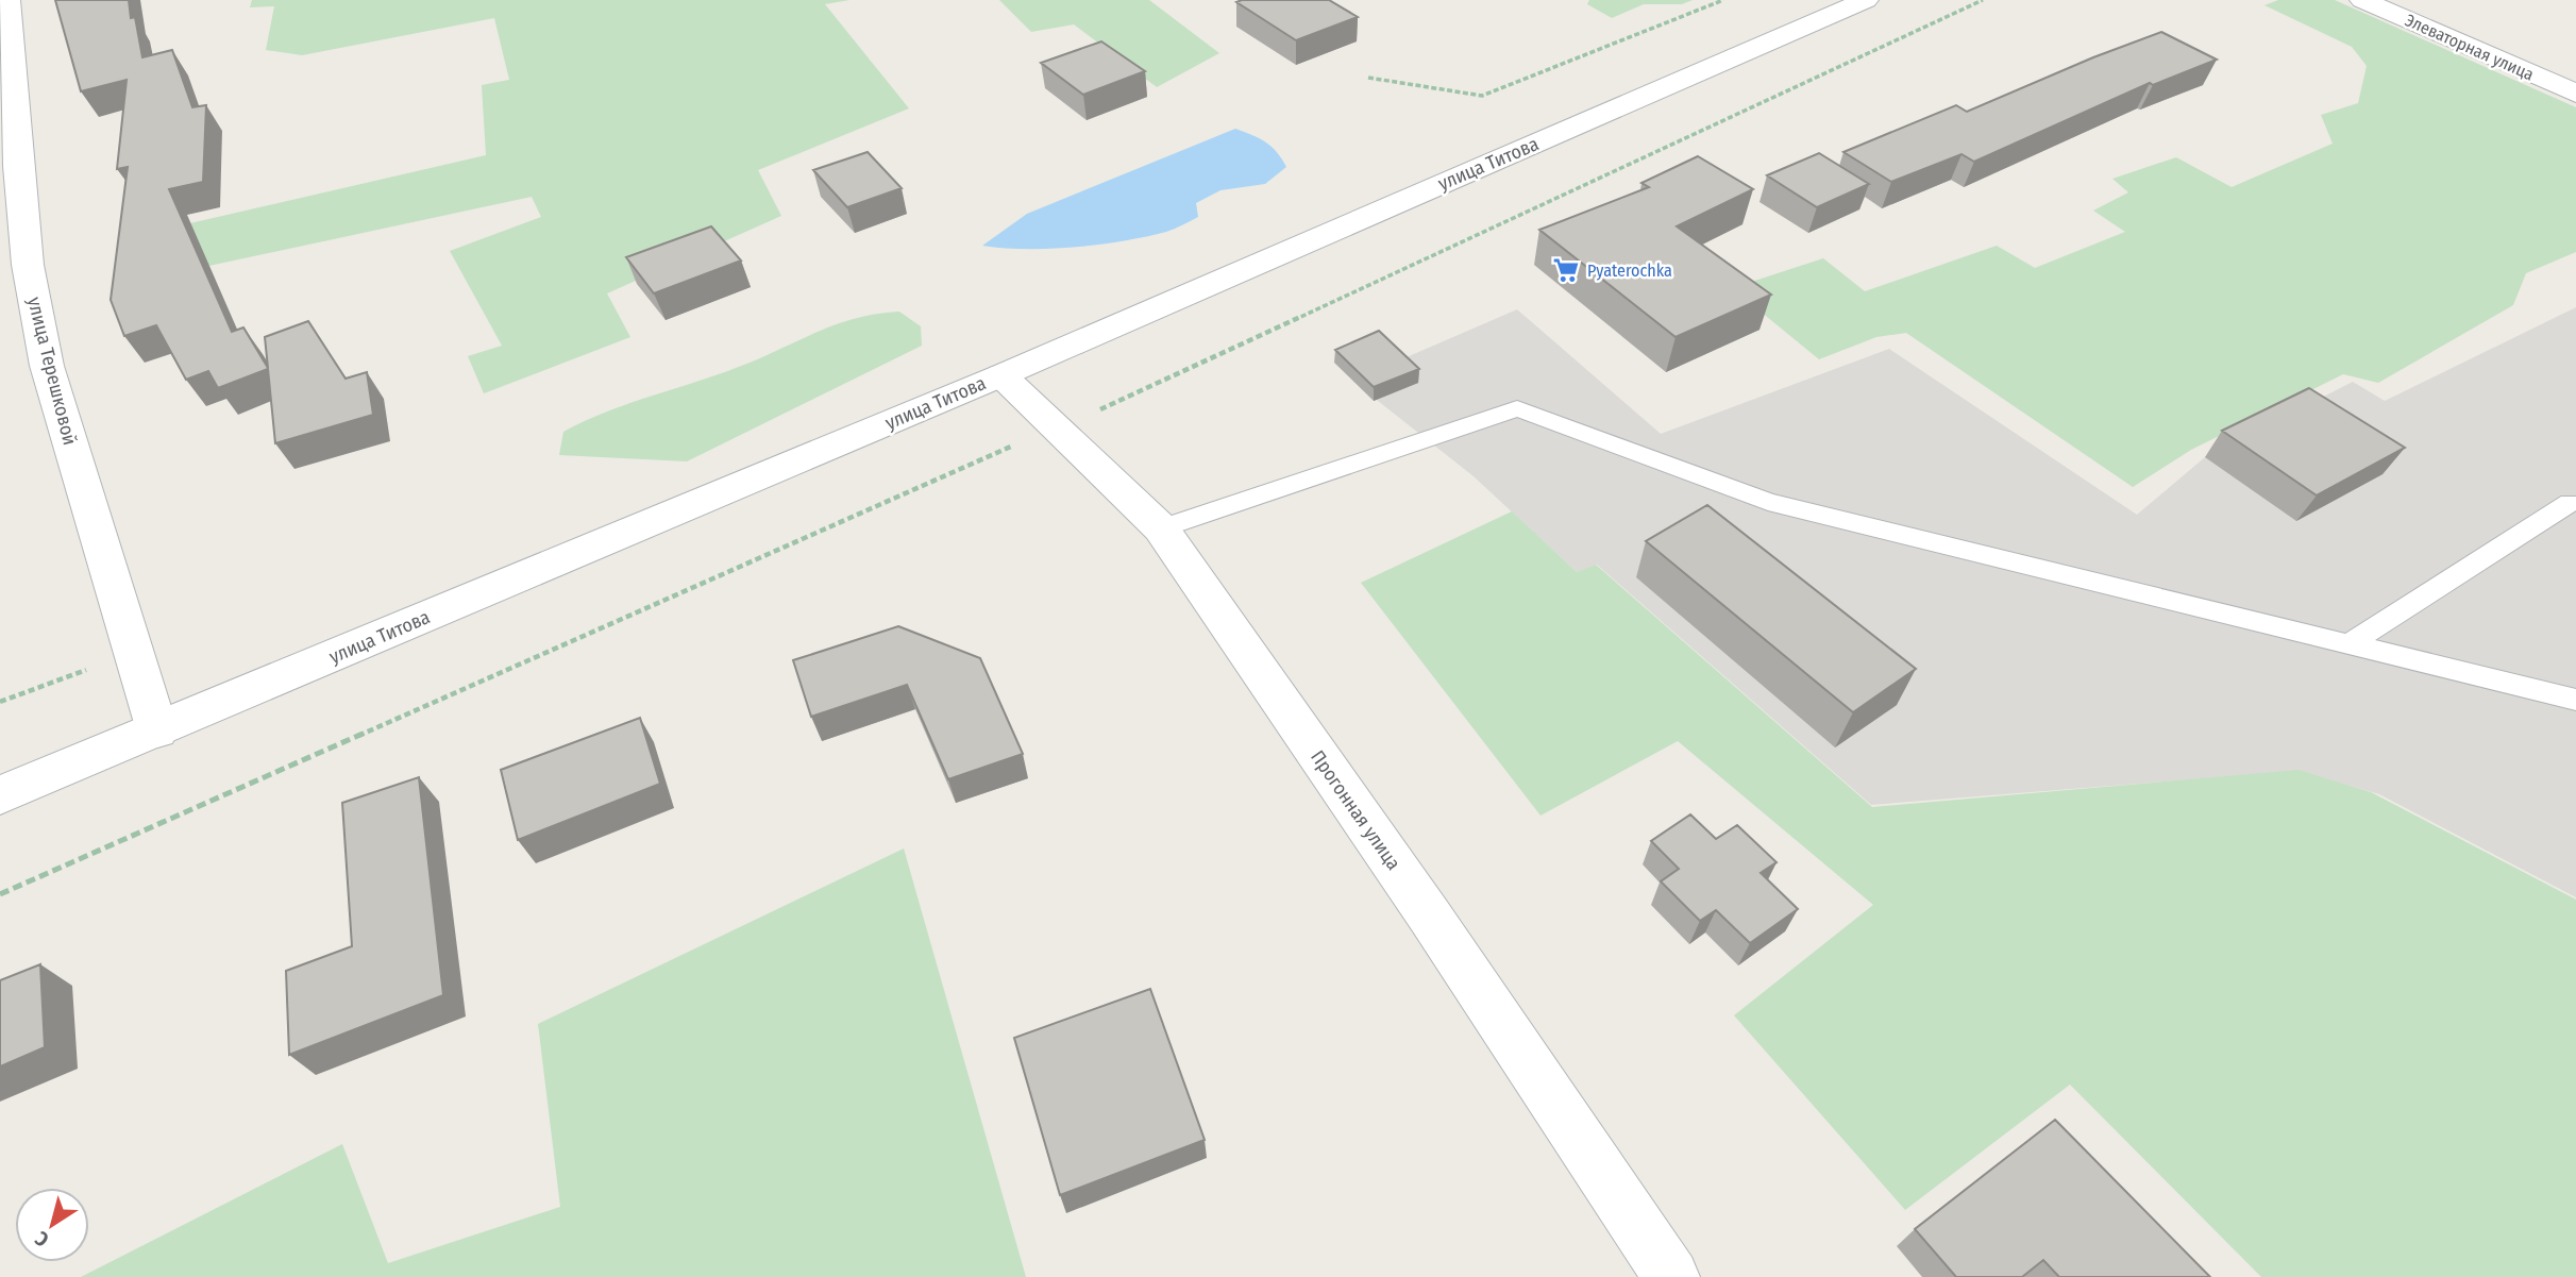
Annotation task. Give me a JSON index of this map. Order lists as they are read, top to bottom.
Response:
{
  "streets": {
    "street": [
      "Элеваторная улица",
      "улица Титова",
      "улица Терешковой",
      "Прогонная улица"
    ]
  },
  "crossings": [
    ["улица Титова", "улица Терешковой"],
    ["улица Титова", "Прогонная улица"]
  ],
  "places": {
    "supermarket": ["Pyaterochka"]
  },
  "north": "bottom left"
}
